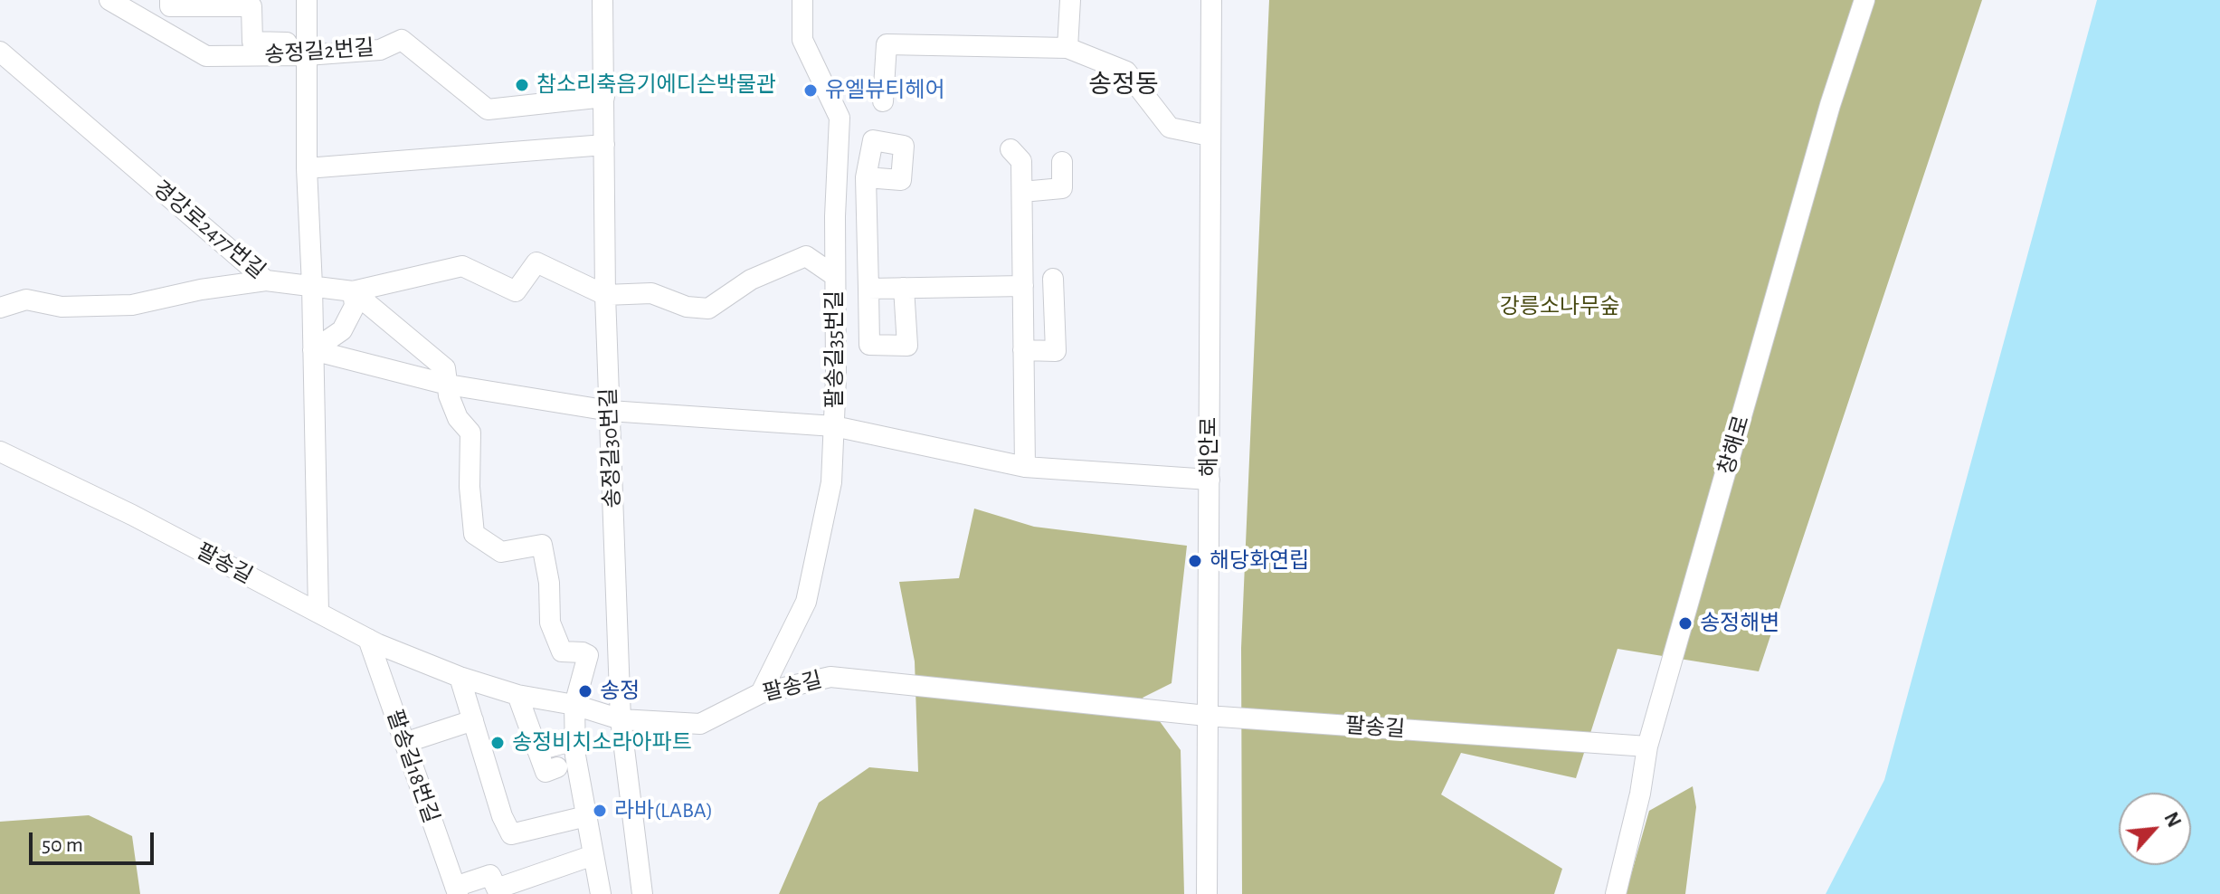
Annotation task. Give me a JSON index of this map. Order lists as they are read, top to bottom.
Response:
{
  "streets": {
    "street": [
      "송정길2번길",
      "경강로2477번길",
      "팔송길35번길",
      "창해로",
      "해안로",
      "송정길30번길",
      "팔송길",
      "팔송길18번길"
    ]
  },
  "crossings": [
    ["송정길2번길", "송정길30번길"],
    ["경강로2477번길", "송정길30번길"],
    ["팔송길35번길", "팔송길"],
    ["창해로", "팔송길"],
    ["해안로", "팔송길"],
    ["송정길30번길", "팔송길"],
    ["팔송길", "팔송길18번길"]
  ],
  "districts": ["송정동"],
  "parks": ["강릉소나무숲"],
  "places": [
    "참소리축음기에디슨박물관",
    "유엘뷰티헤어",
    "해당화연립",
    "송정해변",
    "송정",
    "송정비치소라아파트",
    "라바(LABA)"
  ],
  "scale_bar": "50 m",
  "north": "top right"
}
